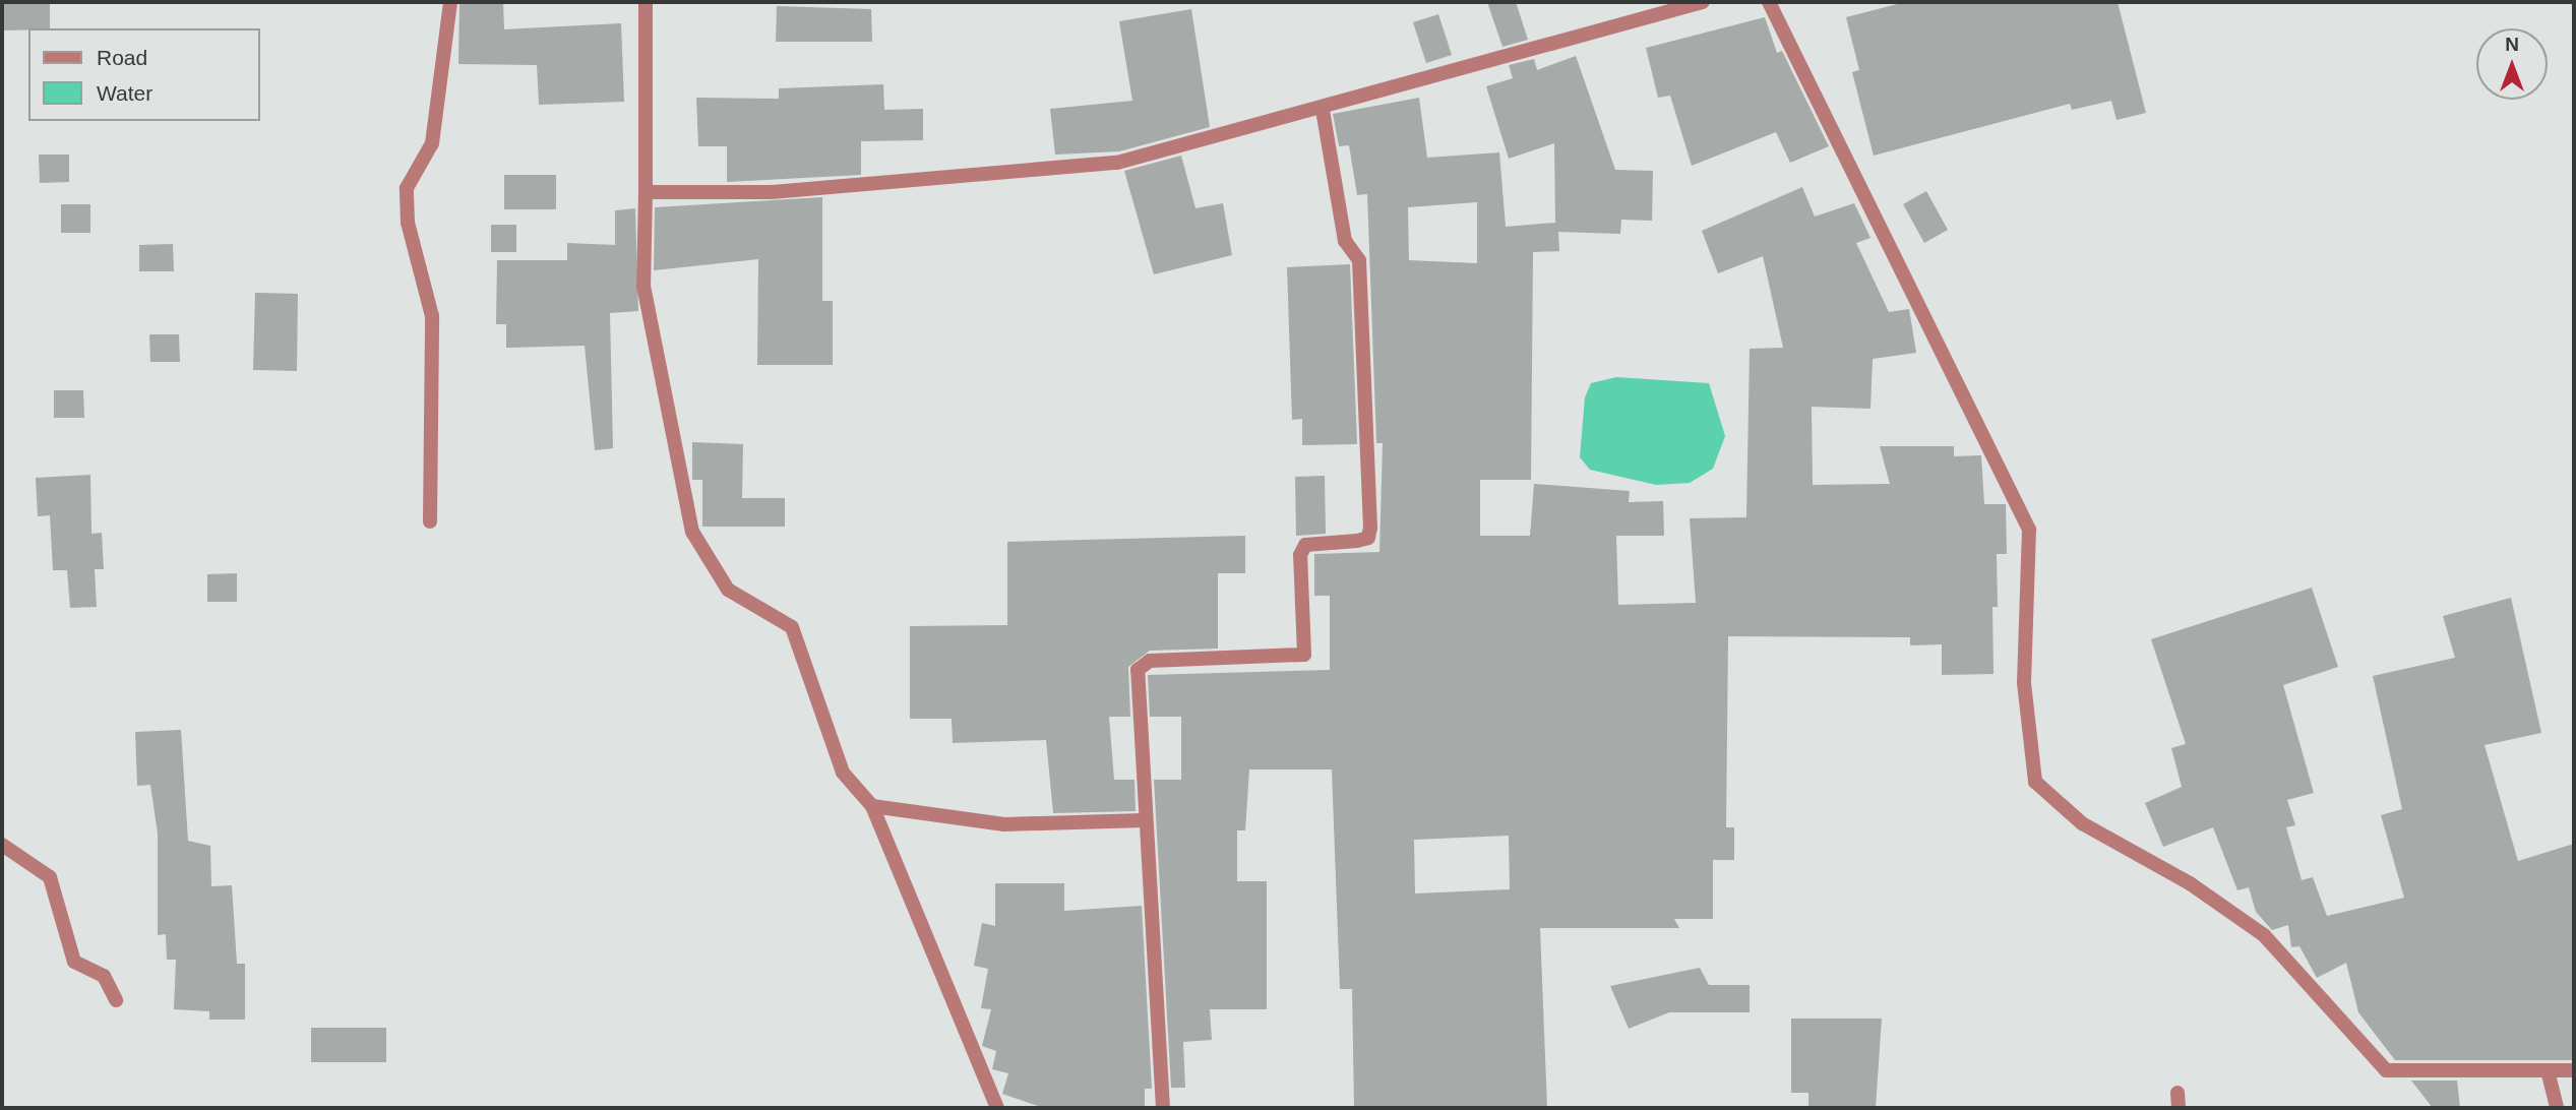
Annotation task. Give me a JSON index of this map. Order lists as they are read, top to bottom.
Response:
{
  "legend": ["Road", "Water"],
  "north": "top"
}
